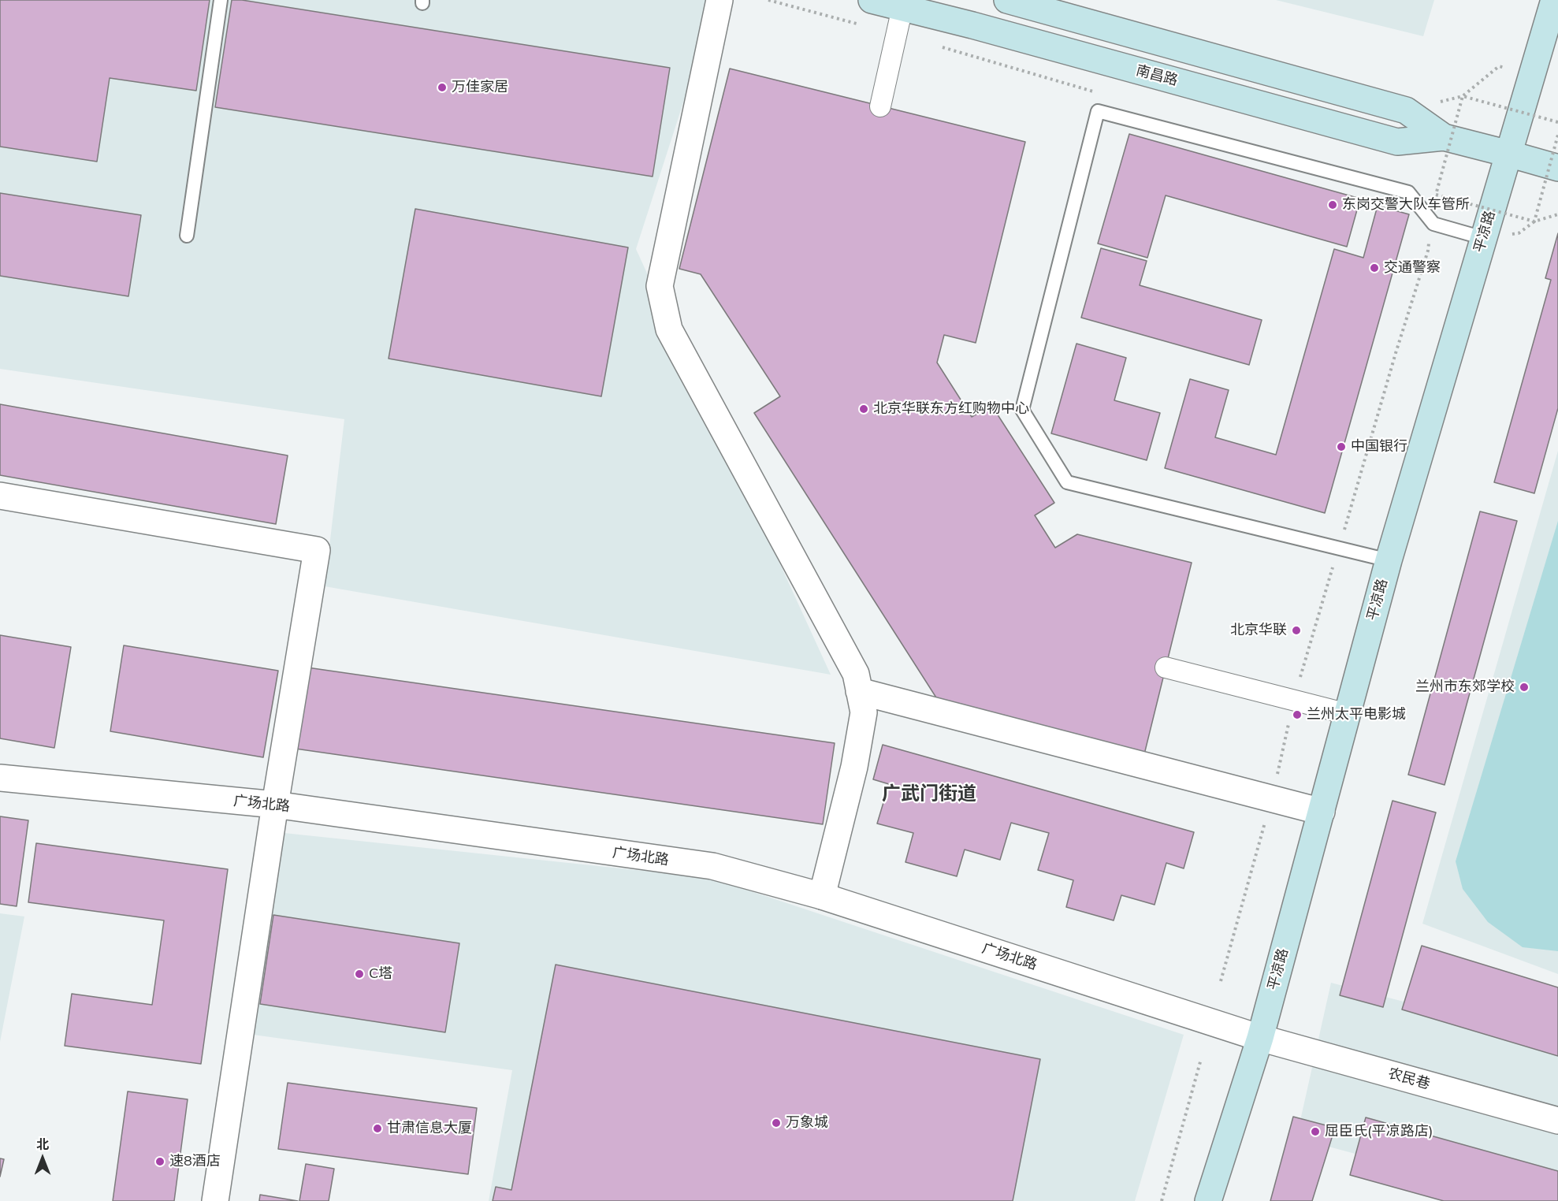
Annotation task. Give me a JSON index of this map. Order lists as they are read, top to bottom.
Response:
{
  "streets": {
    "main road": ["南昌路", "平凉路"],
    "street": ["广场北路", "农民巷"]
  },
  "crossings": [
    ["南昌路", "平凉路"],
    ["平凉路", "广场北路"],
    ["平凉路", "农民巷"],
    ["广场北路", "农民巷"]
  ],
  "districts": ["广武门街道"],
  "places": [
    "万佳家居",
    "东岗交警大队车管所",
    "交通警察",
    "北京华联东方红购物中心",
    "中国银行",
    "北京华联",
    "兰州市东郊学校",
    "兰州太平电影城",
    "C塔",
    "万象城",
    "甘肃信息大厦",
    "屈臣氏(平凉路店)",
    "速8酒店"
  ],
  "north": "top"
}
